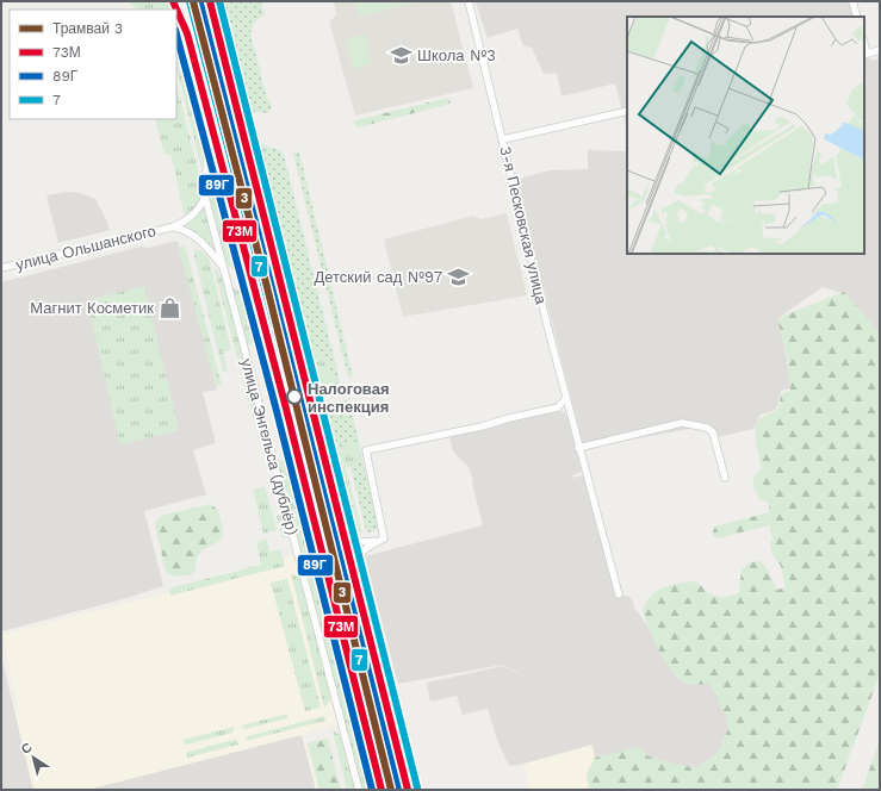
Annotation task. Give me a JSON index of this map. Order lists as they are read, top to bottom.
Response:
{
  "streets": {
    "street": ["3-я Песковская улица", "улица Ольшанского", "улица Энгельса (дублёр)"]
  },
  "crossings": [
    ["улица Ольшанского", "улица Энгельса (дублёр)"]
  ],
  "places": {
    "school or university": ["Школа №3", "Детский сад №97"],
    "shop": ["Магнит Косметик"],
    "other": ["Налоговая инспекция"]
  },
  "lines": [
    "tram line 3",
    "transit line 73М",
    "transit line 7",
    "transit line 89Г"
  ],
  "legend": [
    "Трамвай 3",
    "73М",
    "89Г",
    "7"
  ],
  "north": "top left"
}
